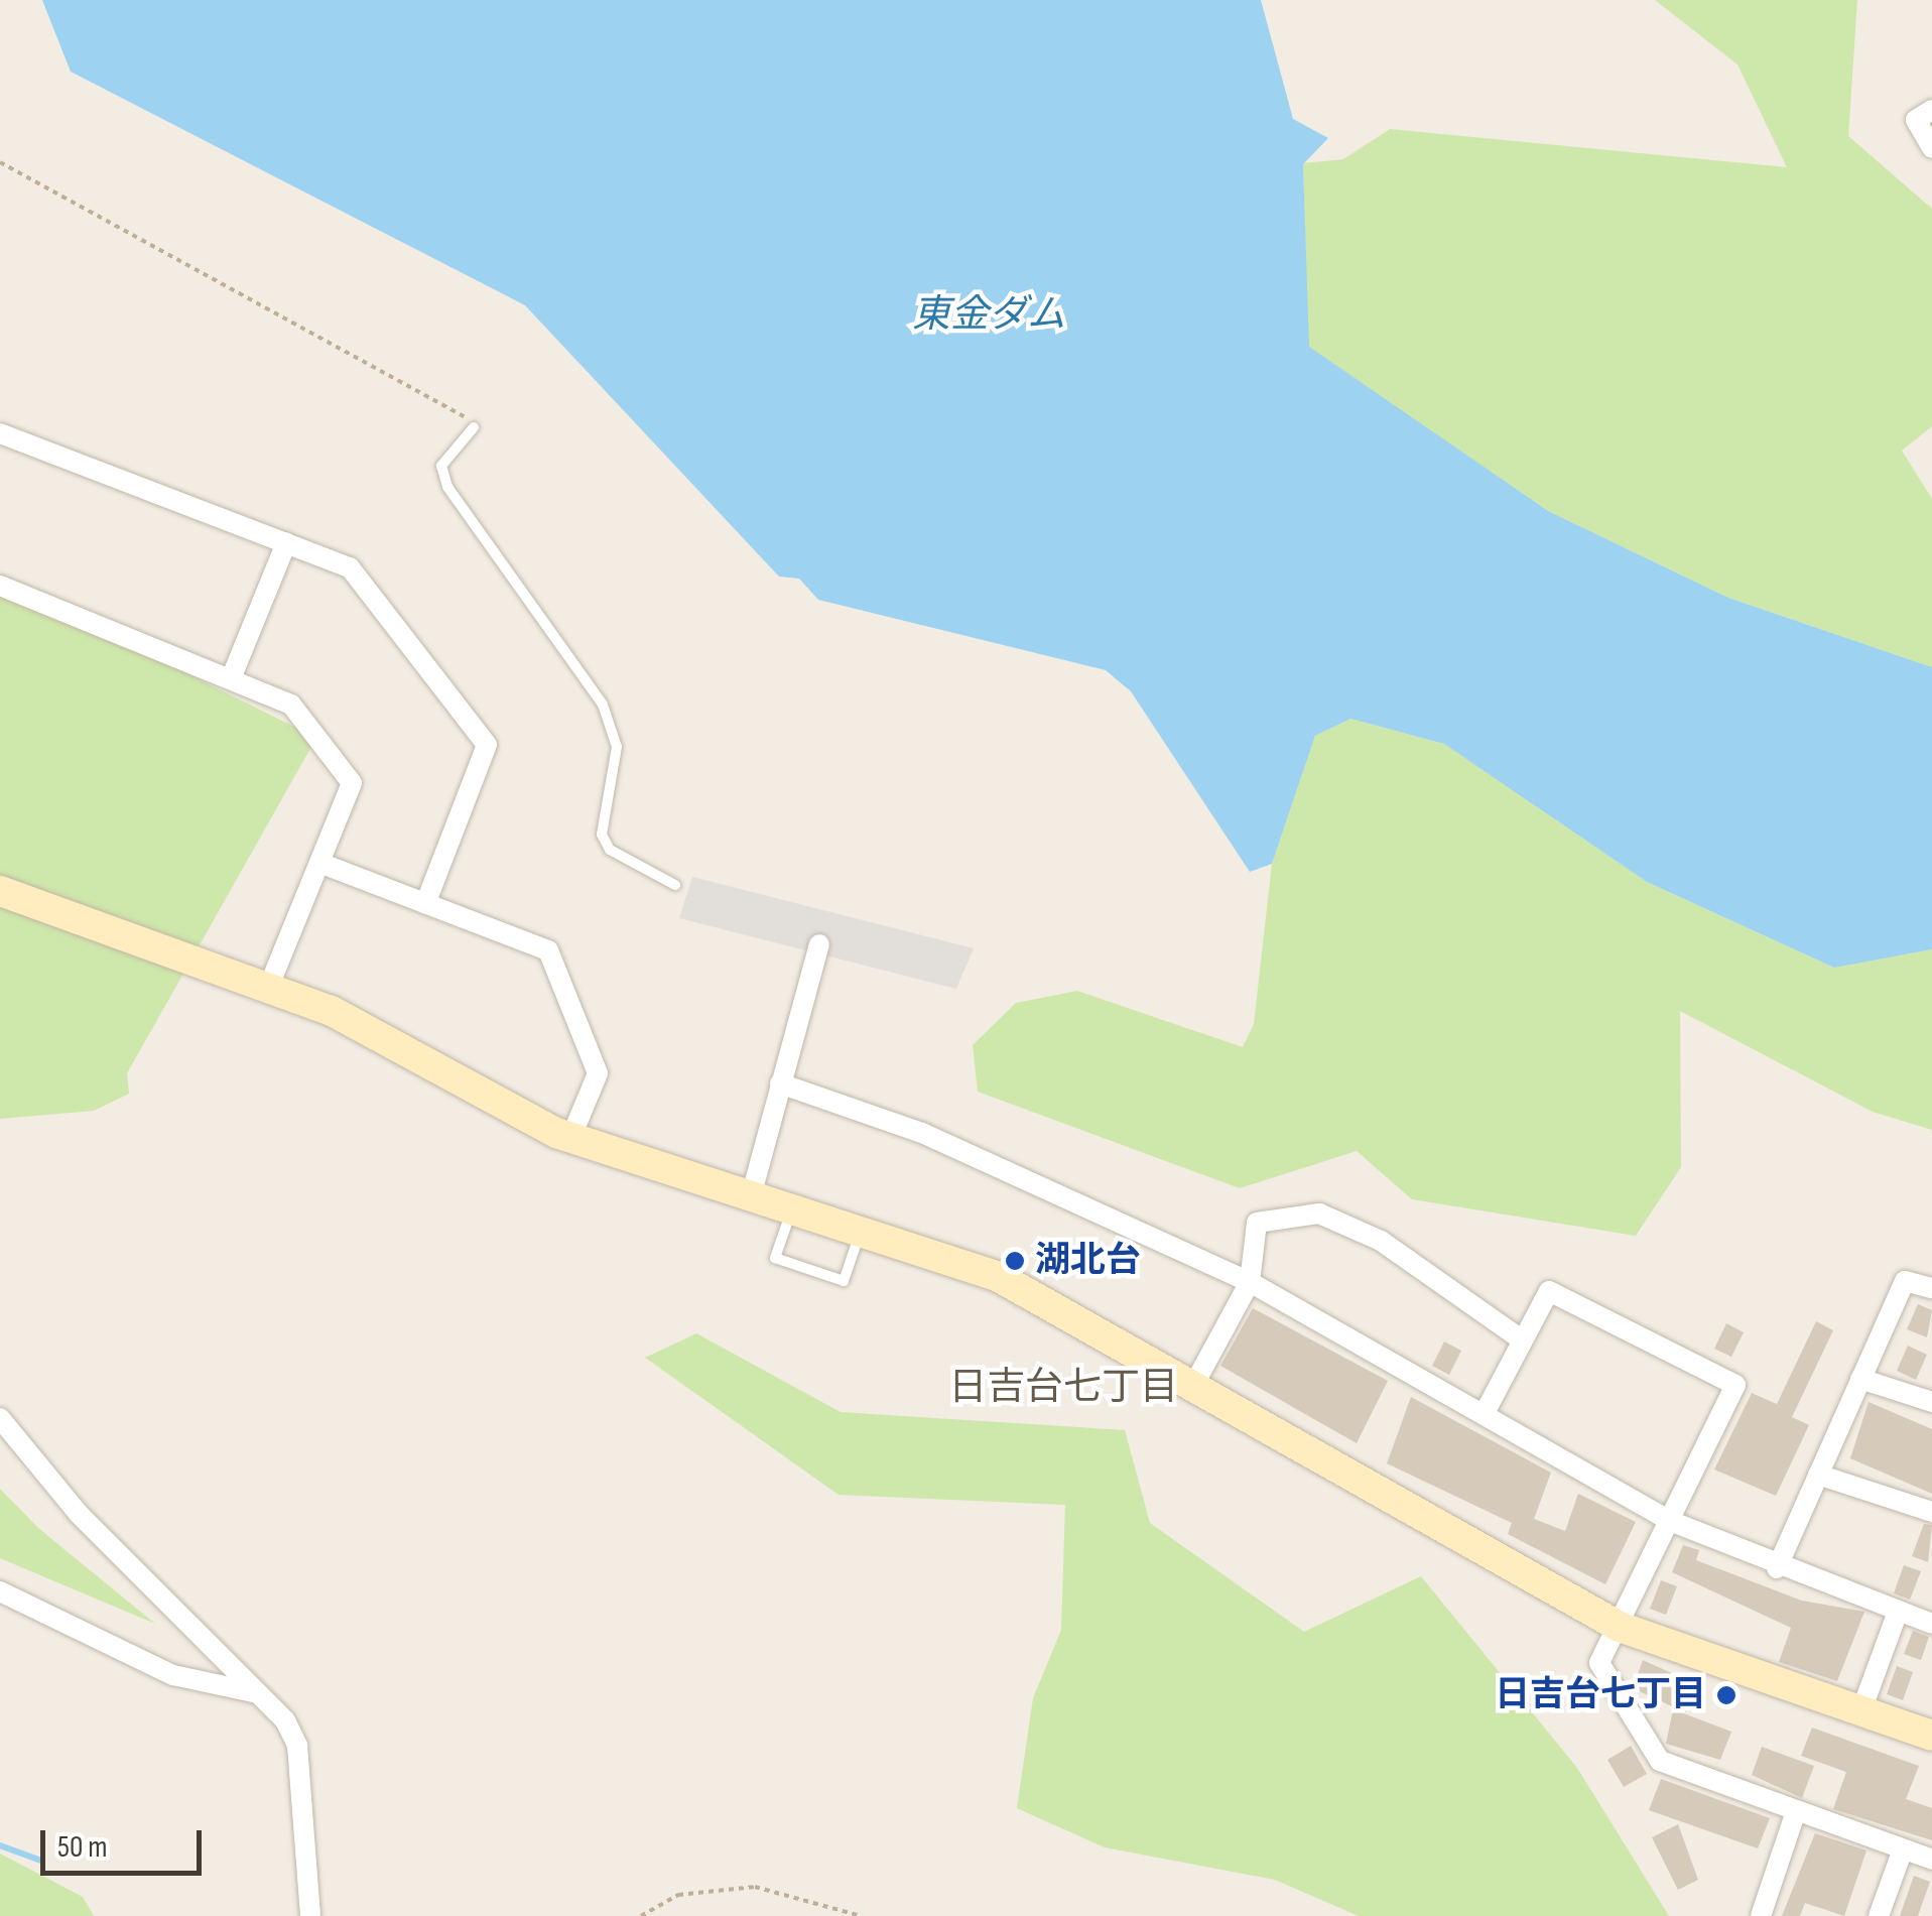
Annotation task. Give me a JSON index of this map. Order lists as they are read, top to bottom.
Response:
{
  "districts": ["日吉台七丁目"],
  "water": ["東金ダム"],
  "places": ["湖北台", "日吉台七丁目"],
  "scale_bar": "50 m"
}
